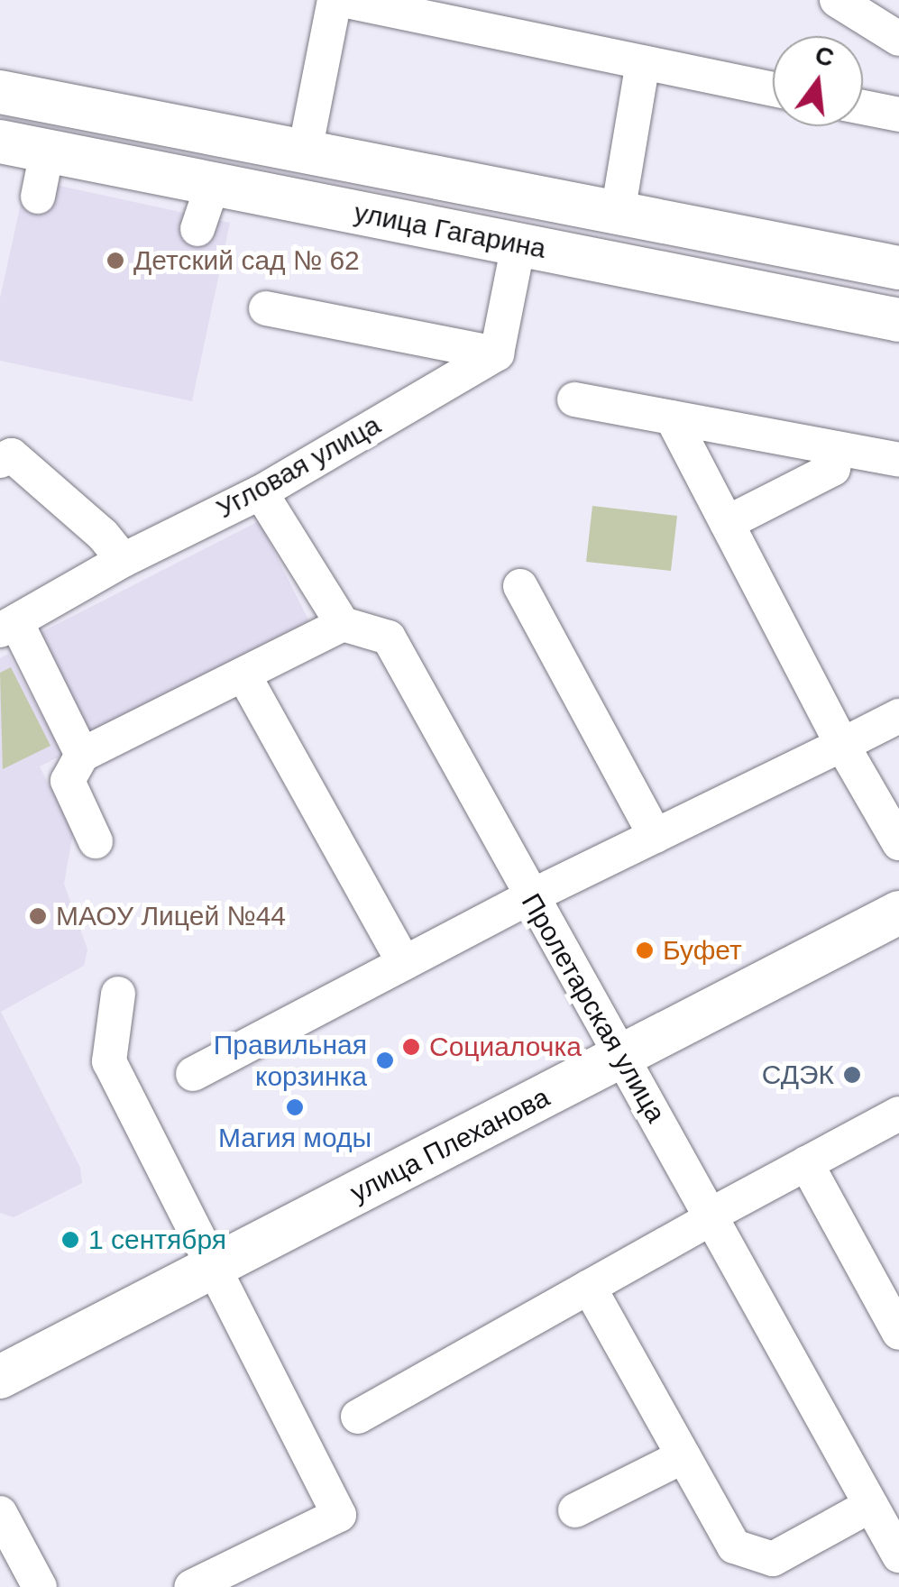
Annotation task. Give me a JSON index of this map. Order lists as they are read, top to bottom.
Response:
{
  "streets": {
    "main road": ["улица Гагарина", "улица Плеханова"],
    "street": ["Угловая улица", "Пролетарская улица"]
  },
  "crossings": [
    ["Пролетарская улица", "улица Плеханова"]
  ],
  "places": [
    "Детский сад № 62",
    "МАОУ Лицей №44",
    "Буфет",
    "Социалочка",
    "Правильная корзинка",
    "СДЭК",
    "Магия моды",
    "1 сентября"
  ],
  "north": "top"
}
